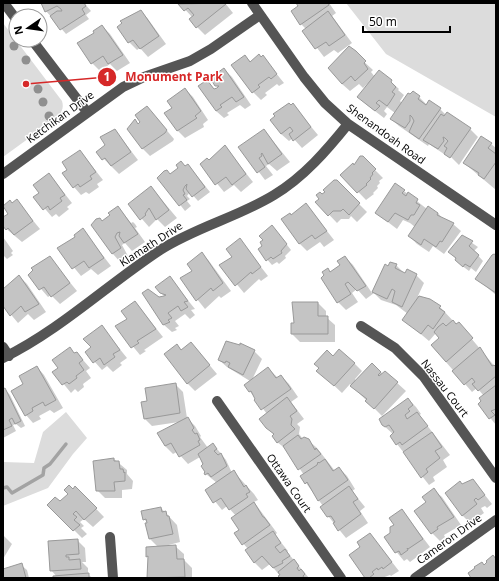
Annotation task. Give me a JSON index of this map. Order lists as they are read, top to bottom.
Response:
{
  "streets": {
    "street": [
      "Ketchikan Drive",
      "Shenandoah Road",
      "Klamath Drive",
      "Nassau Court",
      "Ottawa Court",
      "Cameron Drive"
    ]
  },
  "crossings": [
    ["Ketchikan Drive", "Shenandoah Road"],
    ["Shenandoah Road", "Klamath Drive"]
  ],
  "places": ["Monument Park"],
  "scale_bar": "50 m",
  "north": "left"
}
